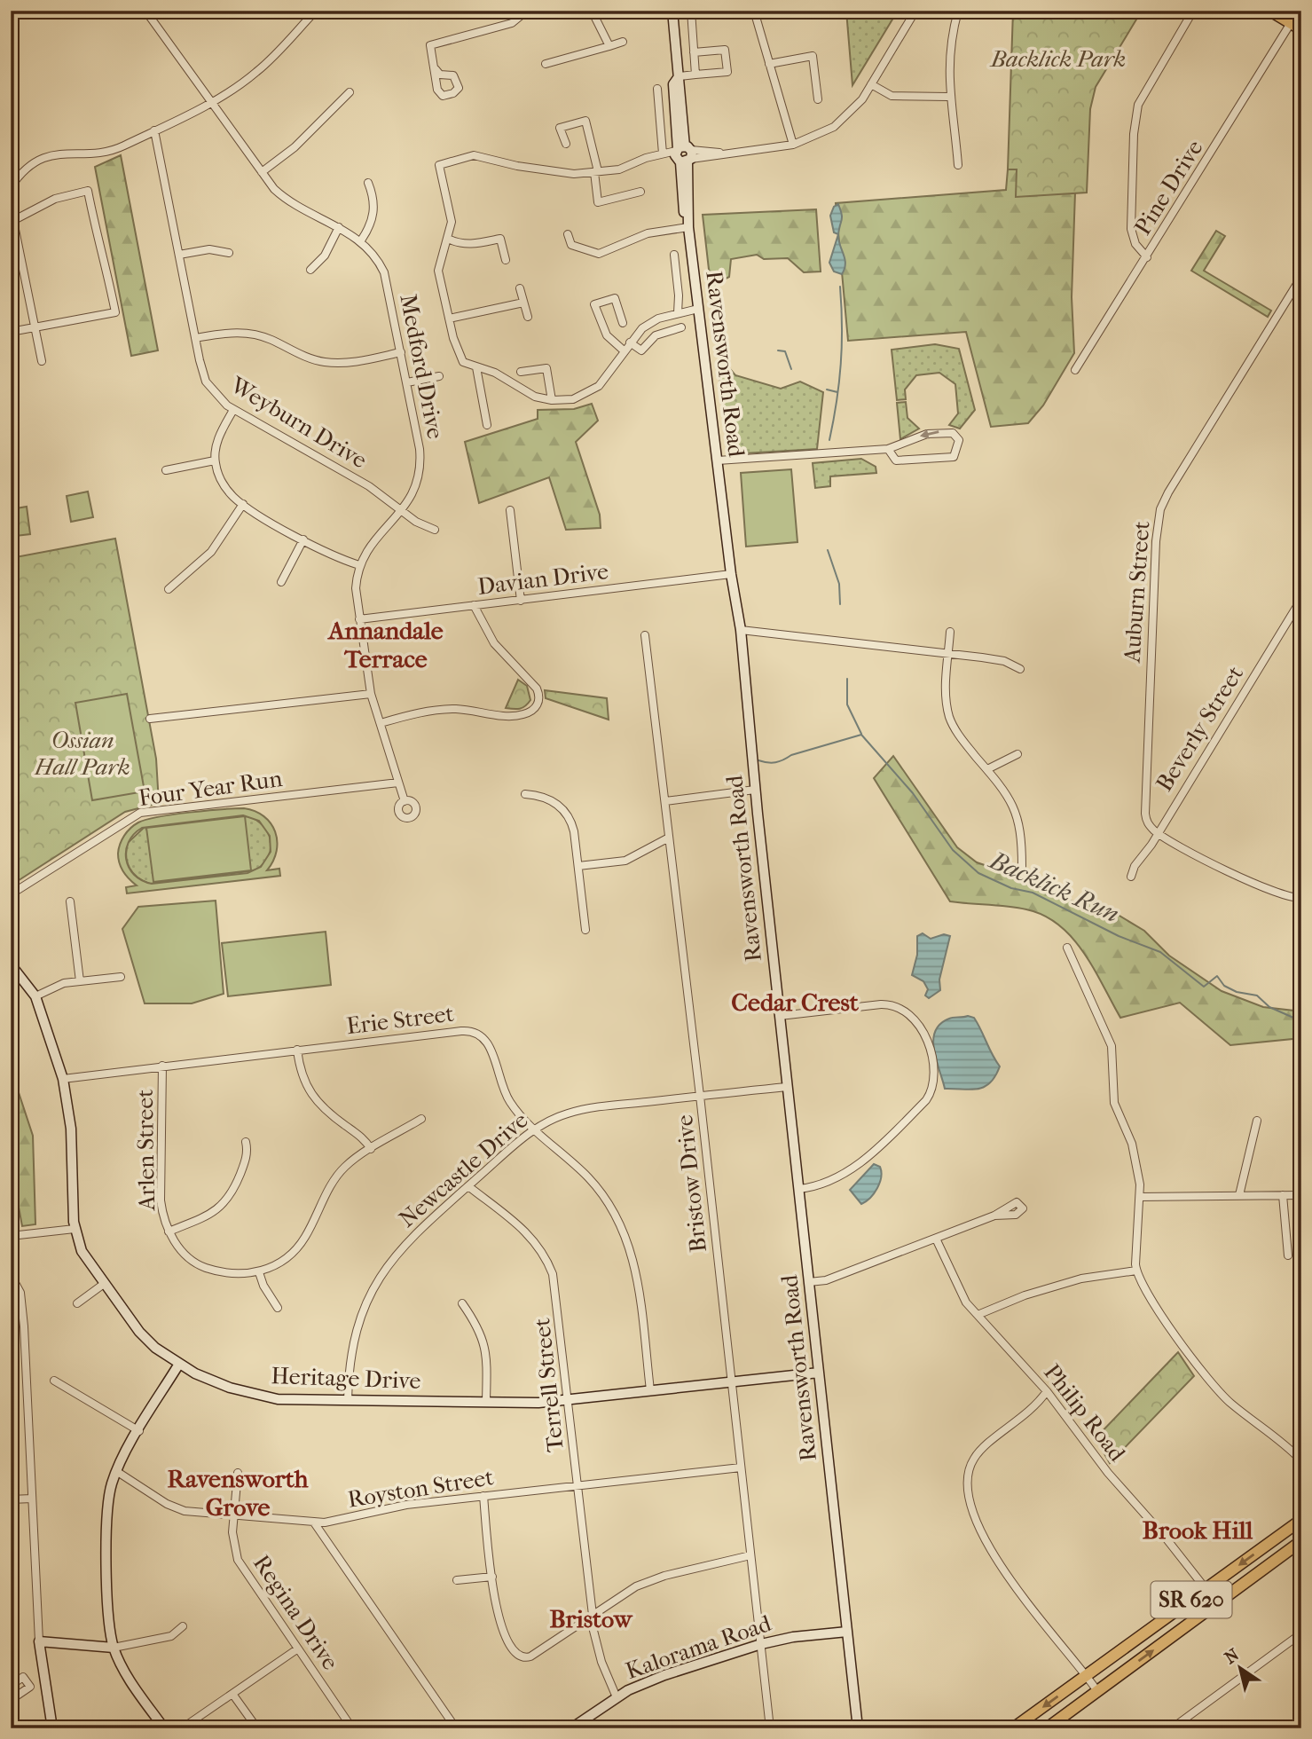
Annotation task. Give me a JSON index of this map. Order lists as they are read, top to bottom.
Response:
{
  "streets": {
    "main road": ["SR 620"],
    "street": [
      "Pine Drive",
      "Ravensworth Road",
      "Medford Drive",
      "Weyburn Drive",
      "Davian Drive",
      "Auburn Street",
      "Beverly Street",
      "Four Year Run",
      "Erie Street",
      "Arlen Street",
      "Newcastle Drive",
      "Bristow Drive",
      "Heritage Drive",
      "Terrell Street",
      "Philip Road",
      "Royston Street",
      "Regina Drive",
      "Kalorama Road"
    ]
  },
  "crossings": [
    ["Ravensworth Road", "Davian Drive"],
    ["Ravensworth Road", "Newcastle Drive"],
    ["Ravensworth Road", "Heritage Drive"],
    ["Ravensworth Road", "Kalorama Road"],
    ["Medford Drive", "Weyburn Drive"],
    ["Medford Drive", "Davian Drive"],
    ["Medford Drive", "Four Year Run"],
    ["Auburn Street", "Beverly Street"],
    ["Erie Street", "Arlen Street"],
    ["Erie Street", "Newcastle Drive"],
    ["Erie Street", "Heritage Drive"],
    ["Newcastle Drive", "Bristow Drive"],
    ["Newcastle Drive", "Heritage Drive"],
    ["Newcastle Drive", "Terrell Street"],
    ["Bristow Drive", "Heritage Drive"],
    ["Bristow Drive", "Royston Street"],
    ["Bristow Drive", "Kalorama Road"],
    ["Heritage Drive", "Terrell Street"],
    ["Terrell Street", "Royston Street"],
    ["Terrell Street", "Kalorama Road"],
    ["Philip Road", "SR 620"],
    ["Royston Street", "Regina Drive"]
  ],
  "districts": [
    "Annandale Terrace",
    "Cedar Crest",
    "Ravensworth Grove",
    "Brook Hill",
    "Bristow"
  ],
  "water": ["Backlick Run"],
  "parks": ["Backlick Park", "Ossian Hall Park"],
  "north": "top left"
}
